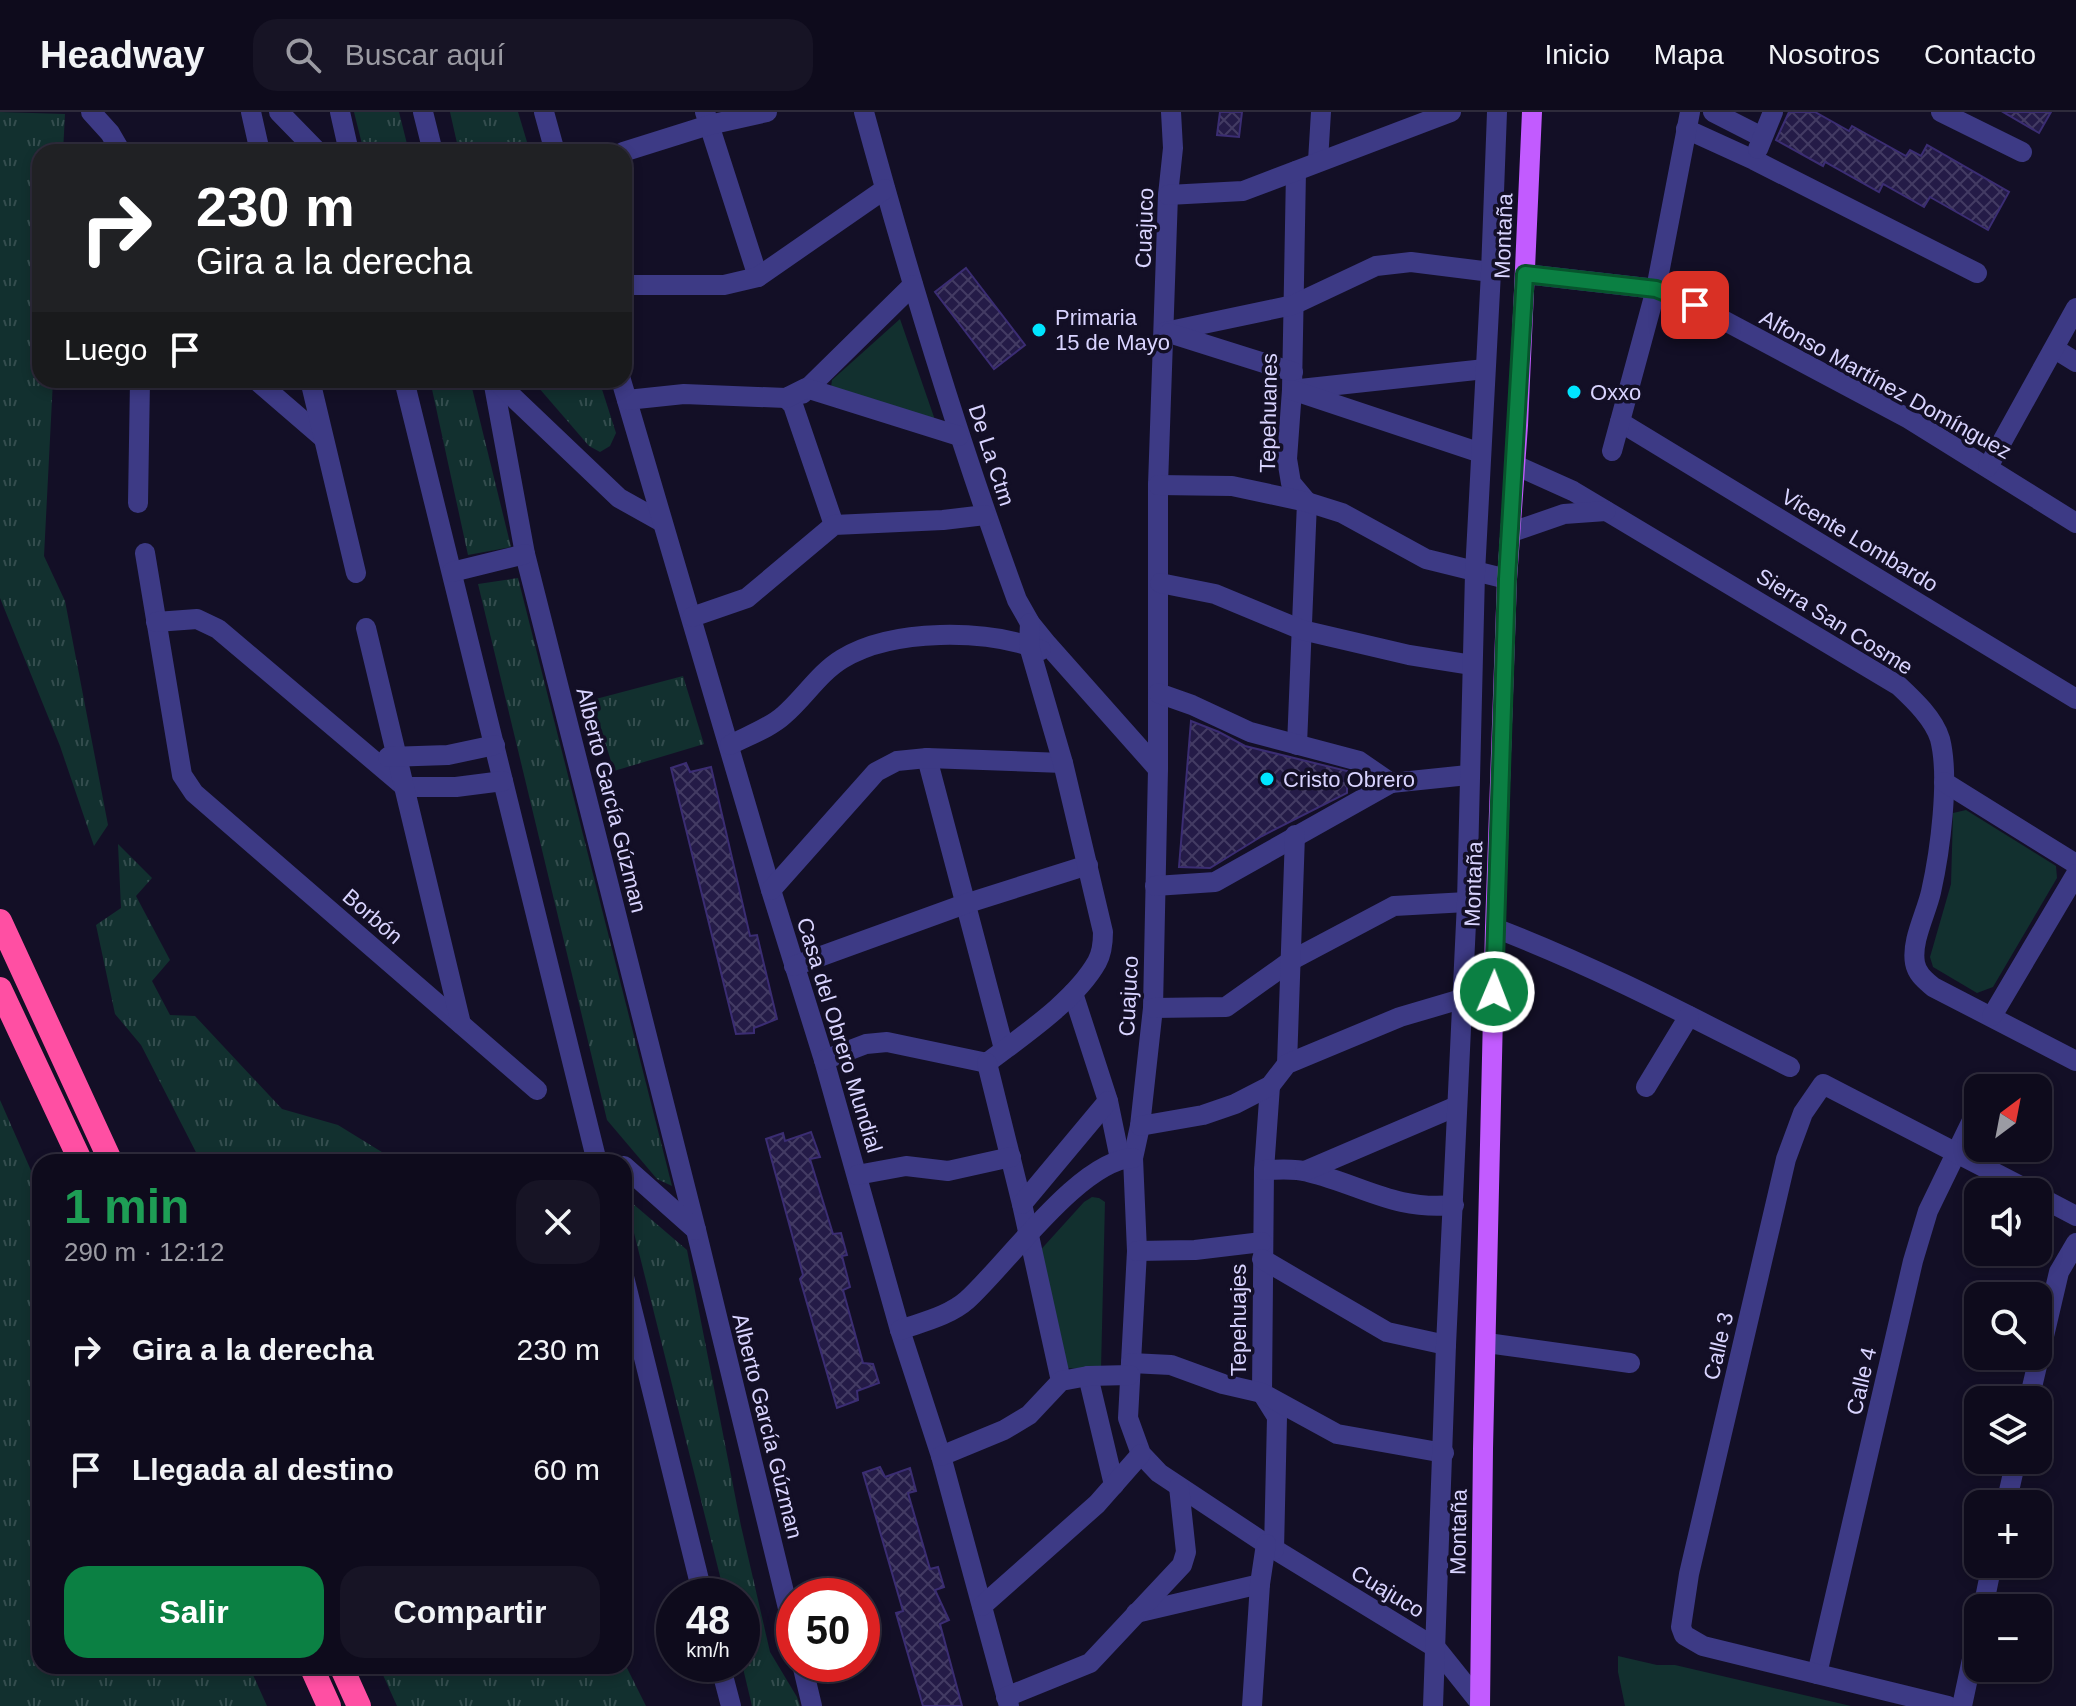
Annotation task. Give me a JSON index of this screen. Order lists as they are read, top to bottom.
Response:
{
  "streets": {
    "main road": ["Montaña"],
    "street": [
      "Cuajuco",
      "Alfonso Martínez Domínguez",
      "Tepehuanes",
      "De La Ctm",
      "Vicente Lombardo",
      "Sierra San Cosme",
      "Alberto García Gúzman",
      "Borbón",
      "Casa del Obrero Mundial",
      "Tepehuajes",
      "Calle 3",
      "Calle 4"
    ]
  },
  "crossings": [
    ["Cuajuco", "Montaña"],
    ["Cuajuco", "De La Ctm"],
    ["Cuajuco", "Tepehuajes"],
    ["Montaña", "Alfonso Martínez Domínguez"],
    ["Montaña", "Sierra San Cosme"],
    ["Calle 3", "Calle 4"]
  ],
  "places": ["Primaria 15 de Mayo", "Oxxo", "Cristo Obrero"],
  "north": "top right",
  "page": {
    "header": "Headway",
    "search": "Buscar aquí",
    "nav": [
      "Inicio",
      "Mapa",
      "Nosotros",
      "Contacto"
    ],
    "turn": ["230 m", "Gira a la derecha"],
    "then": "Luego",
    "map_buttons": ["+", "−"],
    "heading": ["1 min", "290 m · 12:12"],
    "list": [
      {
        "name": "Gira a la derecha",
        "value": "230 m"
      },
      {
        "name": "Llegada al destino",
        "value": "60 m"
      }
    ],
    "buttons": ["Salir", "Compartir"],
    "speed": "48 km/h",
    "limit": "50"
  }
}
